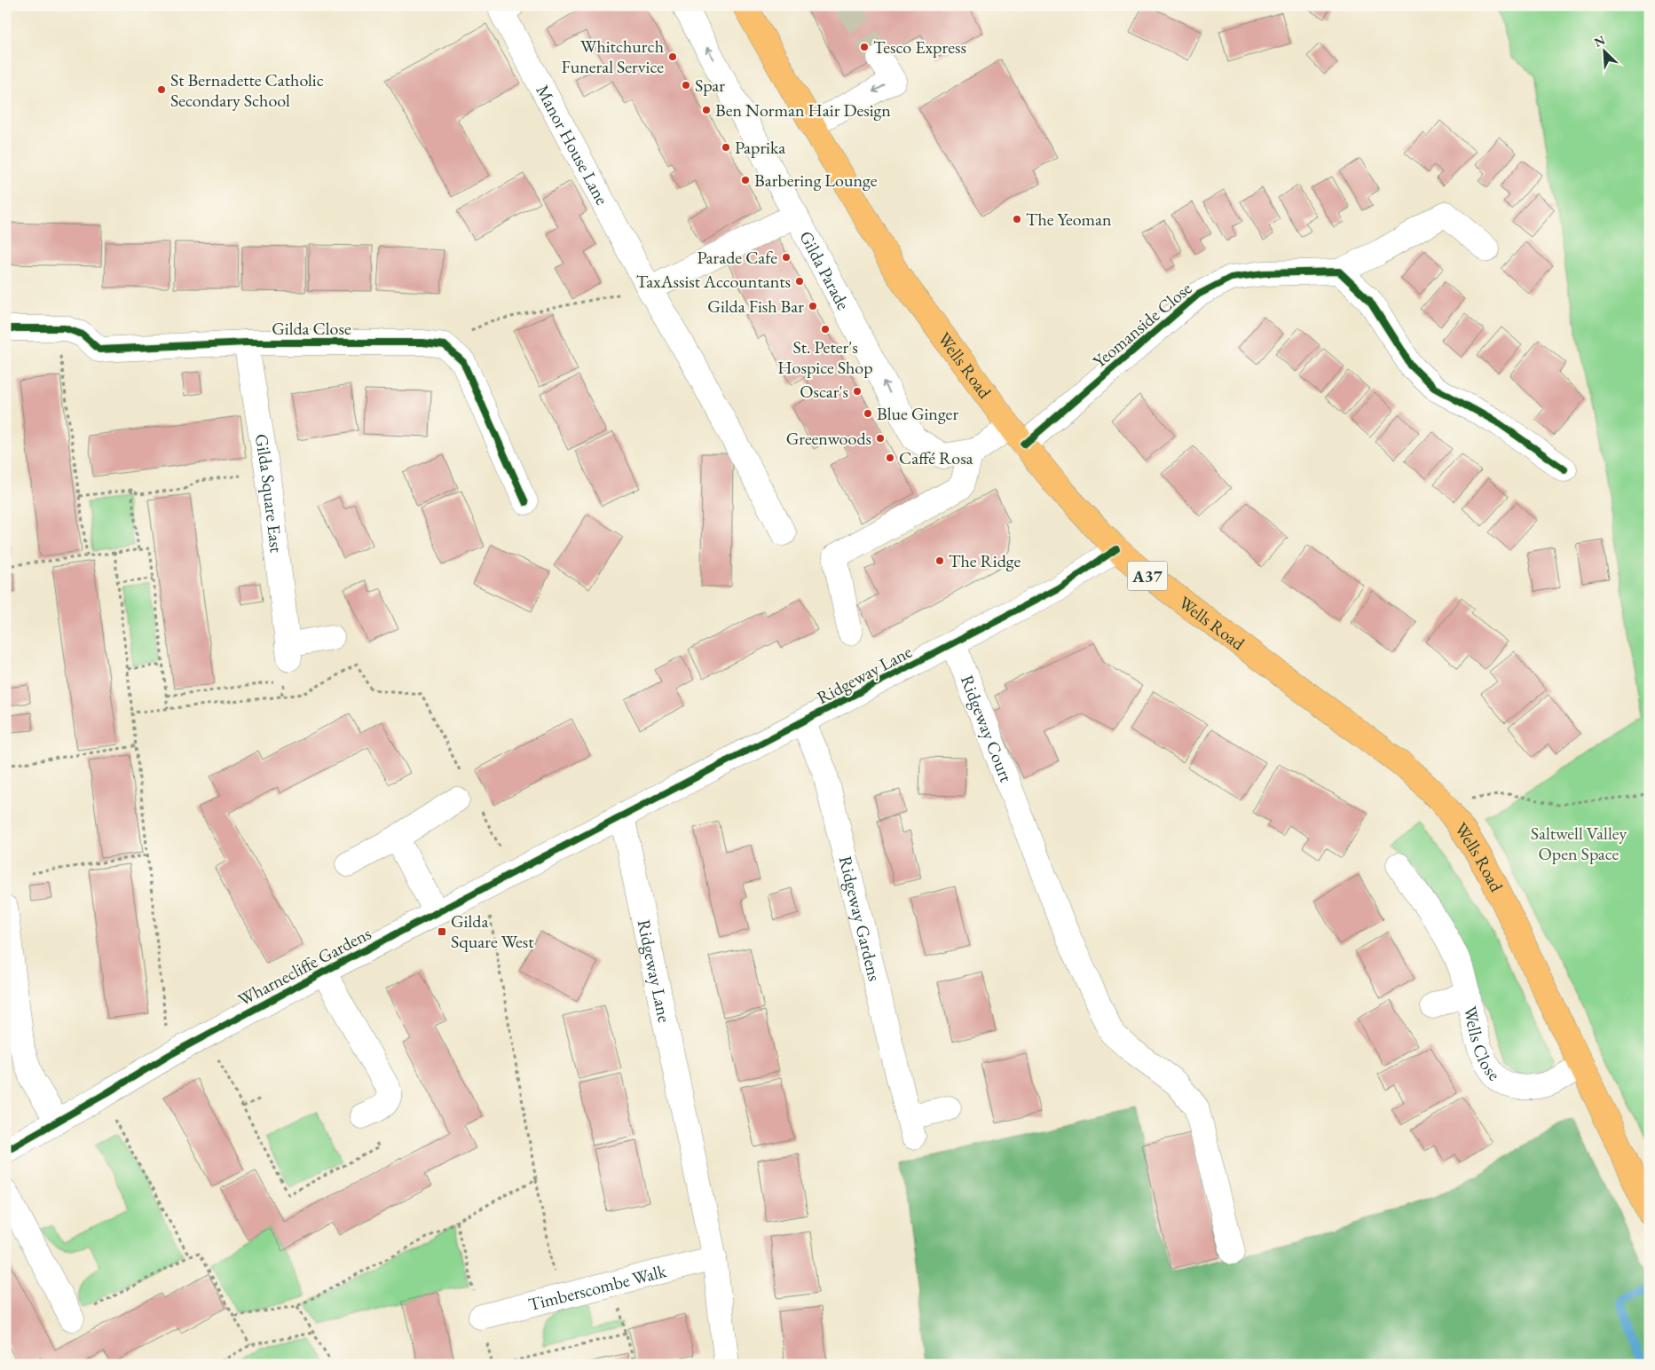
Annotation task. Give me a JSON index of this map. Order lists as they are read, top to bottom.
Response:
{
  "streets": {
    "highway": ["Wells Road", "A37"],
    "street": [
      "Manor House Lane",
      "Gilda Parade",
      "Yeomanside Close",
      "Gilda Close",
      "Gilda Square East",
      "Ridgeway Lane",
      "Ridgeway Court",
      "Ridgeway Gardens",
      "Wharnecliffe Gardens",
      "Wells Close",
      "Timberscombe Walk"
    ]
  },
  "crossings": [
    ["Gilda Parade", "Yeomanside Close"],
    ["Gilda Parade", "Wells Road"],
    ["Yeomanside Close", "Wells Road"],
    ["Gilda Close", "Gilda Square East"],
    ["Wells Road", "Ridgeway Lane"],
    ["Wells Road", "Wells Close"],
    ["Ridgeway Lane", "Ridgeway Court"],
    ["Ridgeway Lane", "Ridgeway Gardens"],
    ["Ridgeway Lane", "Wharnecliffe Gardens"],
    ["Ridgeway Lane", "Timberscombe Walk"]
  ],
  "parks": ["Saltwell Valley Open Space"],
  "places": {
    "other": [
      "Tesco Express",
      "Whitchurch Funeral Service",
      "Spar",
      "St Bernadette Catholic Secondary School",
      "Ben Norman Hair Design",
      "Paprika",
      "Barbering Lounge",
      "The Yeoman",
      "Parade Cafe",
      "TaxAssist Accountants",
      "Gilda Fish Bar",
      "St. Peter's Hospice Shop",
      "Oscar's",
      "Blue Ginger",
      "Greenwoods",
      "Caffé Rosa",
      "The Ridge"
    ],
    "transit": ["Gilda Square West"]
  },
  "north": "top left"
}
